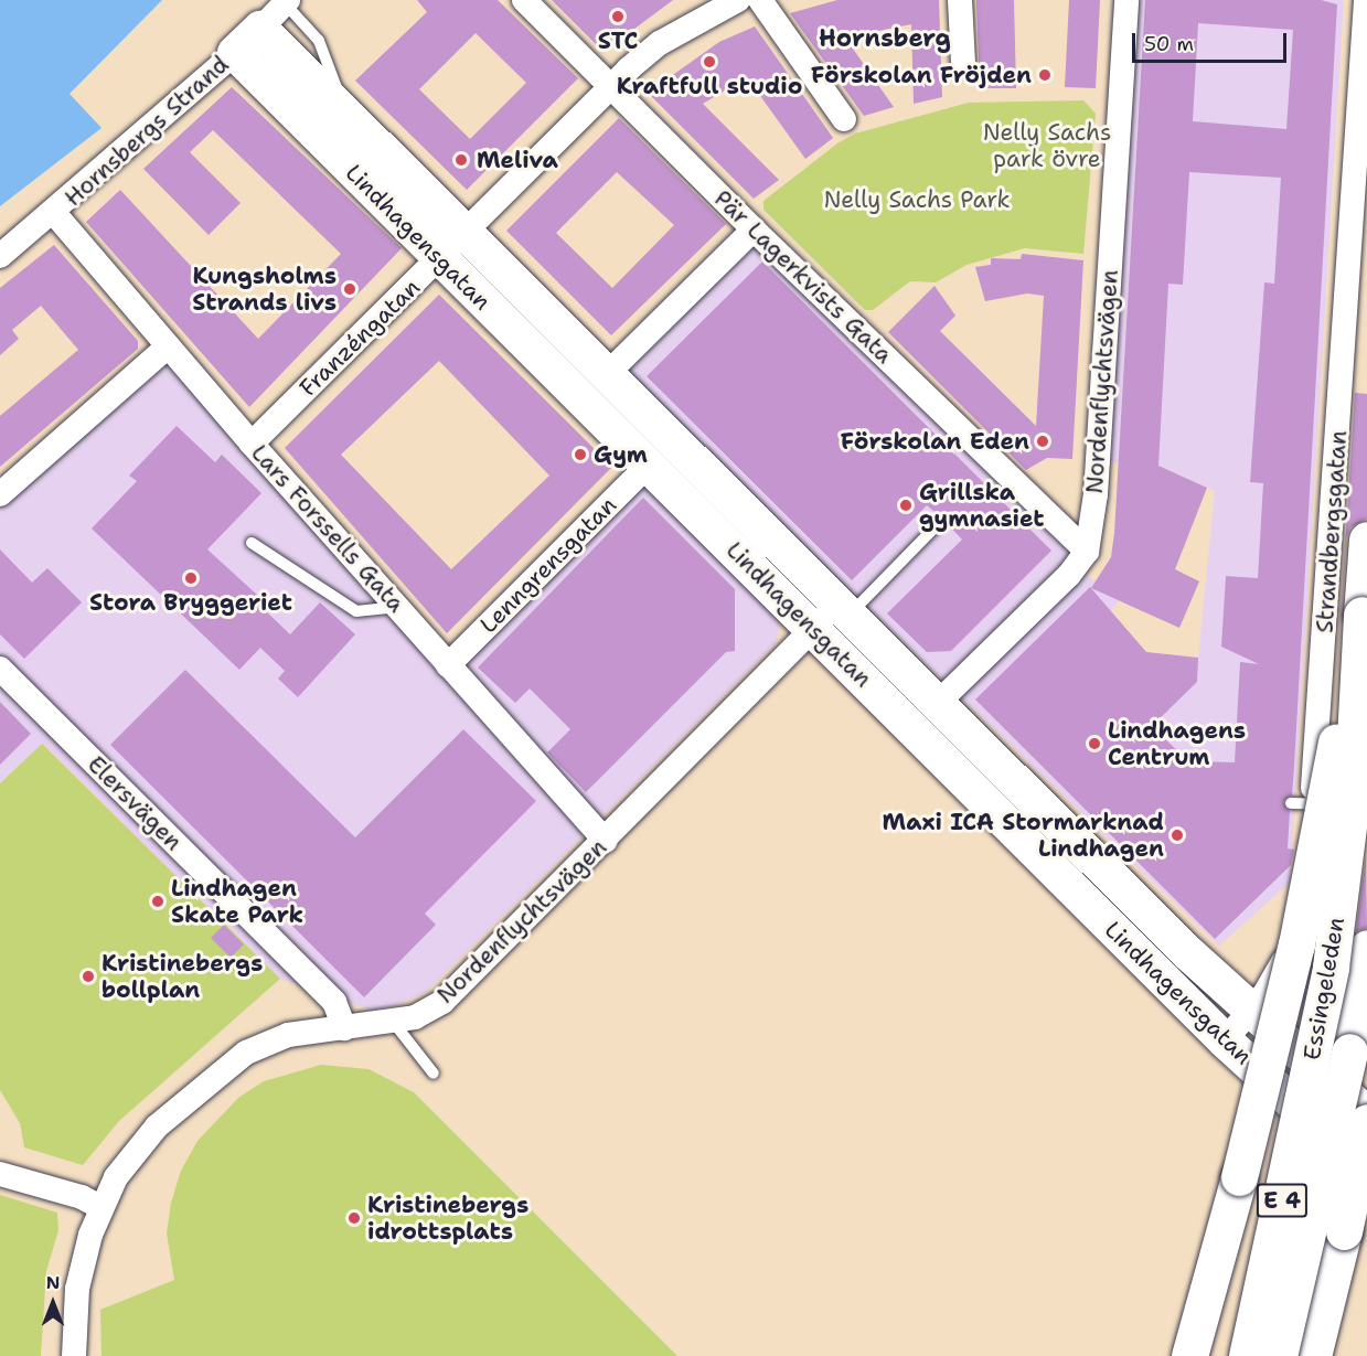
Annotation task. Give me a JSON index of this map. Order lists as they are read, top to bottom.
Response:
{
  "streets": {
    "highway": ["Essingeleden", "E 4"],
    "street": [
      "Hornsbergs Strand",
      "Lindhagensgatan",
      "Pär Lagerkvists Gata",
      "Franzéngatan",
      "Nordenflychtsvägen",
      "Lars Forssells Gata",
      "Strandbergsgatan",
      "Lenngrensgatan",
      "Elersvägen"
    ]
  },
  "crossings": [
    ["Hornsbergs Strand", "Lindhagensgatan"],
    ["Hornsbergs Strand", "Lars Forssells Gata"],
    ["Lindhagensgatan", "Franzéngatan"],
    ["Lindhagensgatan", "Nordenflychtsvägen"],
    ["Lindhagensgatan", "Strandbergsgatan"],
    ["Lindhagensgatan", "Lenngrensgatan"],
    ["Pär Lagerkvists Gata", "Franzéngatan"],
    ["Pär Lagerkvists Gata", "Nordenflychtsvägen"],
    ["Franzéngatan", "Lars Forssells Gata"],
    ["Nordenflychtsvägen", "Lars Forssells Gata"],
    ["Nordenflychtsvägen", "Elersvägen"],
    ["Lars Forssells Gata", "Lenngrensgatan"],
    ["Essingeleden", "E 4"]
  ],
  "districts": ["Hornsberg"],
  "parks": ["Nelly Sachs park övre", "Nelly Sachs Park"],
  "places": [
    "STC",
    "Kraftfull studio",
    "Förskolan Fröjden",
    "Meliva",
    "Kungsholms Strands livs",
    "Förskolan Eden",
    "Gym",
    "Grillska gymnasiet",
    "Stora Bryggeriet",
    "Lindhagens Centrum",
    "Maxi ICA Stormarknad Lindhagen",
    "Lindhagen Skate Park",
    "Kristinebergs bollplan",
    "Kristinebergs idrottsplats"
  ],
  "scale_bar": "50 m",
  "north": "top"
}
